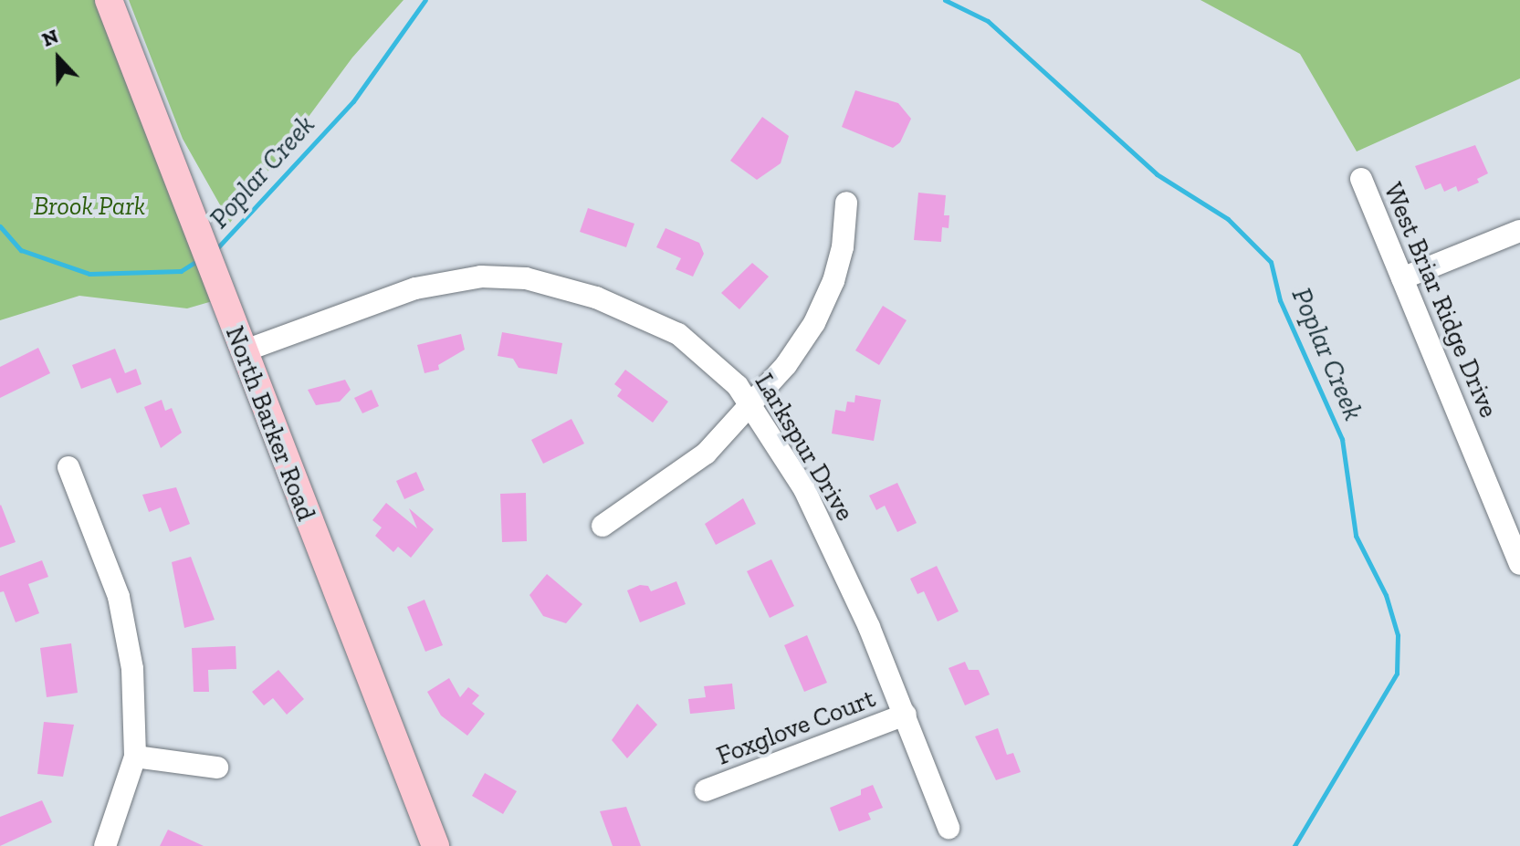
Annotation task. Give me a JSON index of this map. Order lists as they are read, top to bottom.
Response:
{
  "streets": {
    "main road": ["North Barker Road"],
    "street": ["West Briar Ridge Drive", "Larkspur Drive", "Foxglove Court"]
  },
  "crossings": [
    ["North Barker Road", "Larkspur Drive"],
    ["Larkspur Drive", "Foxglove Court"]
  ],
  "water": ["Poplar Creek"],
  "parks": ["Brook Park"],
  "north": "top"
}
